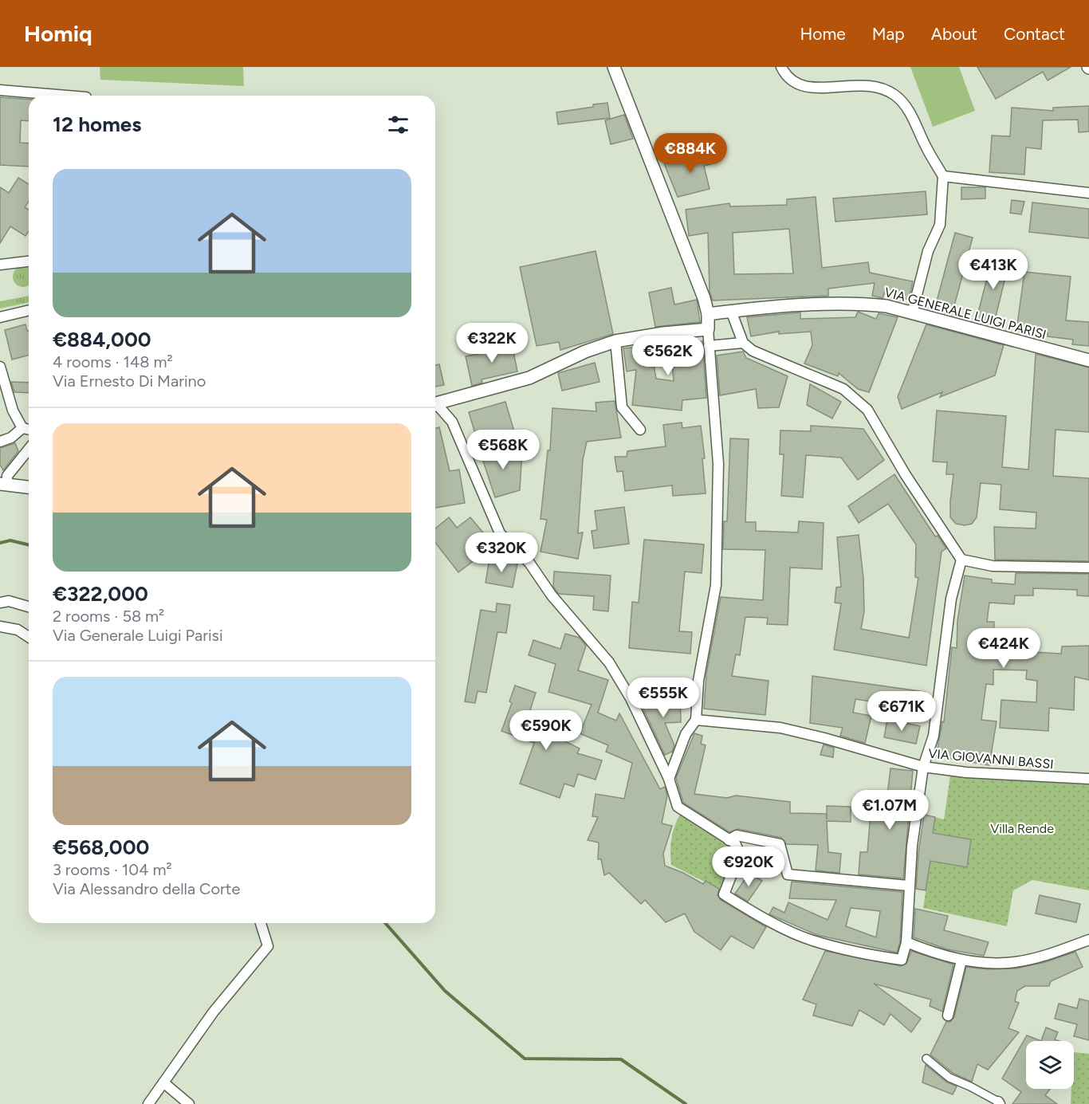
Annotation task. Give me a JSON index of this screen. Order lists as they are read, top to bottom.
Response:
{
  "streets": {
    "street": ["VIA GENERALE LUIGI PARISI", "VIA GIOVANNI BASSI"]
  },
  "parks": ["Villa Rende"],
  "page": {
    "header": "Homiq",
    "nav": [
      "Home",
      "Map",
      "About",
      "Contact"
    ],
    "heading": "12 homes",
    "price": [
      "€884K",
      "€413K",
      "€322K",
      "€562K",
      "€568K",
      "€320K",
      "€424K",
      "€555K",
      "€671K",
      "€590K",
      "€1.07M",
      "€920K"
    ],
    "list": [
      {
        "name": "€884,000",
        "note": "4 rooms · 148 m² · Via Ernesto Di Marino"
      },
      {
        "name": "€322,000",
        "note": "2 rooms · 58 m² · Via Generale Luigi Parisi"
      },
      {
        "name": "€568,000",
        "note": "3 rooms · 104 m² · Via Alessandro della Corte"
      }
    ]
  }
}
